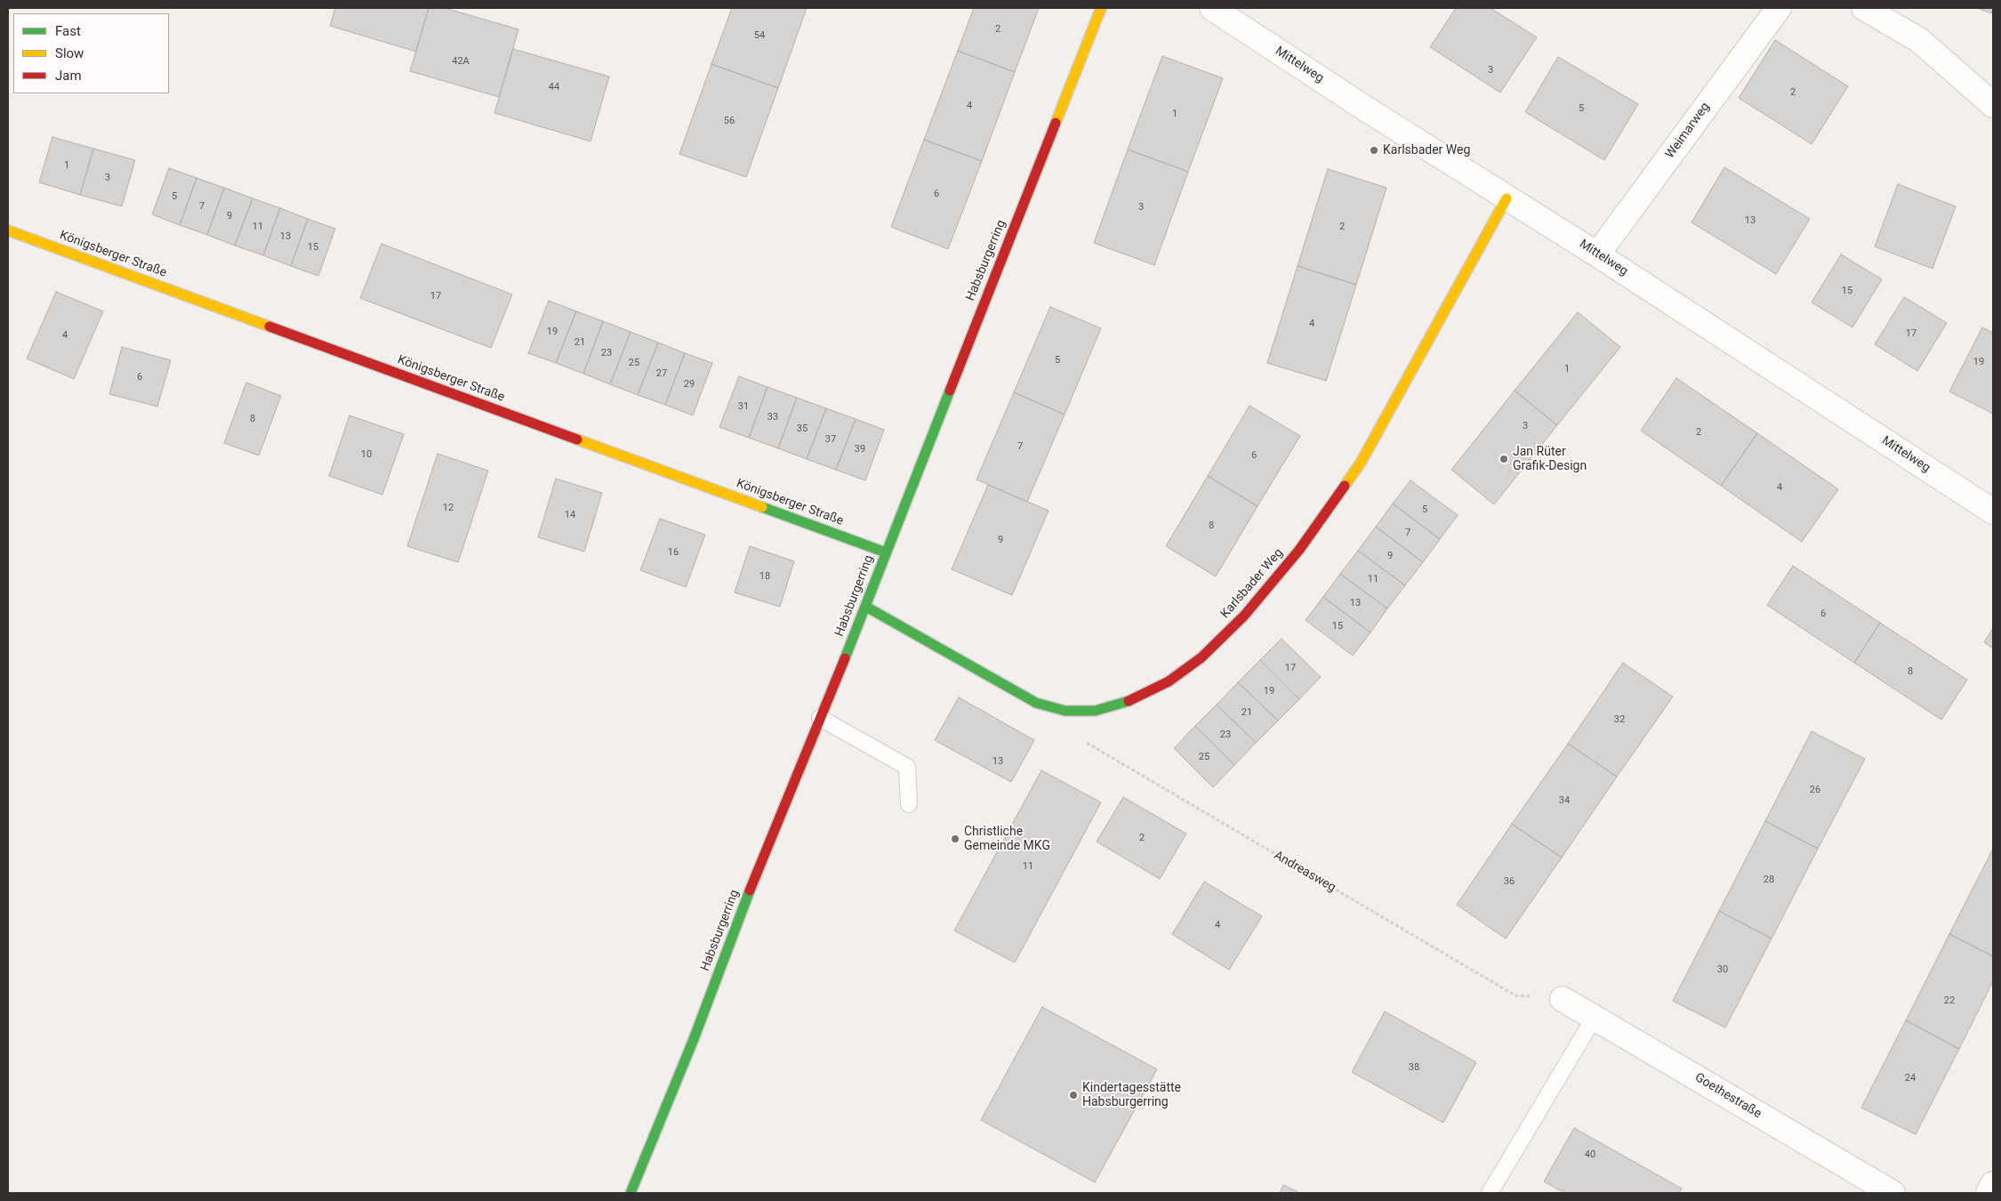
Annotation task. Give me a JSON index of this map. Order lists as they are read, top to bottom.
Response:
{
  "streets": {
    "street": [
      "Mittelweg",
      "Weimarweg",
      "Königsberger Straße",
      "Habsburgerring",
      "Karlsbader Weg",
      "Goethestraße"
    ],
    "path": ["Andreasweg"]
  },
  "crossings": [
    ["Mittelweg", "Weimarweg"],
    ["Mittelweg", "Karlsbader Weg"],
    ["Königsberger Straße", "Habsburgerring"],
    ["Habsburgerring", "Karlsbader Weg"],
    ["Karlsbader Weg", "Andreasweg"],
    ["Andreasweg", "Goethestraße"]
  ],
  "places": [
    "Karlsbader Weg",
    "Jan Rüter Grafik-Design",
    "Christliche Gemeinde MKG",
    "Kindertagesstätte Habsburgerring"
  ],
  "house_numbers": [
    "2",
    "54",
    "42A",
    "3",
    "44",
    "2",
    "4",
    "5",
    "1",
    "56",
    "1",
    "3",
    "6",
    "5",
    "7",
    "3",
    "9",
    "13",
    "11",
    "2",
    "13",
    "15",
    "15",
    "17",
    "4",
    "19",
    "17",
    "4",
    "21",
    "23",
    "5",
    "19",
    "25",
    "1",
    "27",
    "6",
    "29",
    "31",
    "33",
    "8",
    "3",
    "35",
    "2",
    "37",
    "7",
    "39",
    "10",
    "6",
    "4",
    "12",
    "5",
    "14",
    "8",
    "7",
    "9",
    "16",
    "9",
    "18",
    "11",
    "13",
    "6",
    "15",
    "17",
    "8",
    "19",
    "21",
    "32",
    "23",
    "25",
    "13",
    "26",
    "34",
    "2",
    "11",
    "28",
    "36",
    "4",
    "30",
    "22",
    "38",
    "24",
    "40"
  ],
  "legend": ["Fast", "Slow", "Jam"]
}
